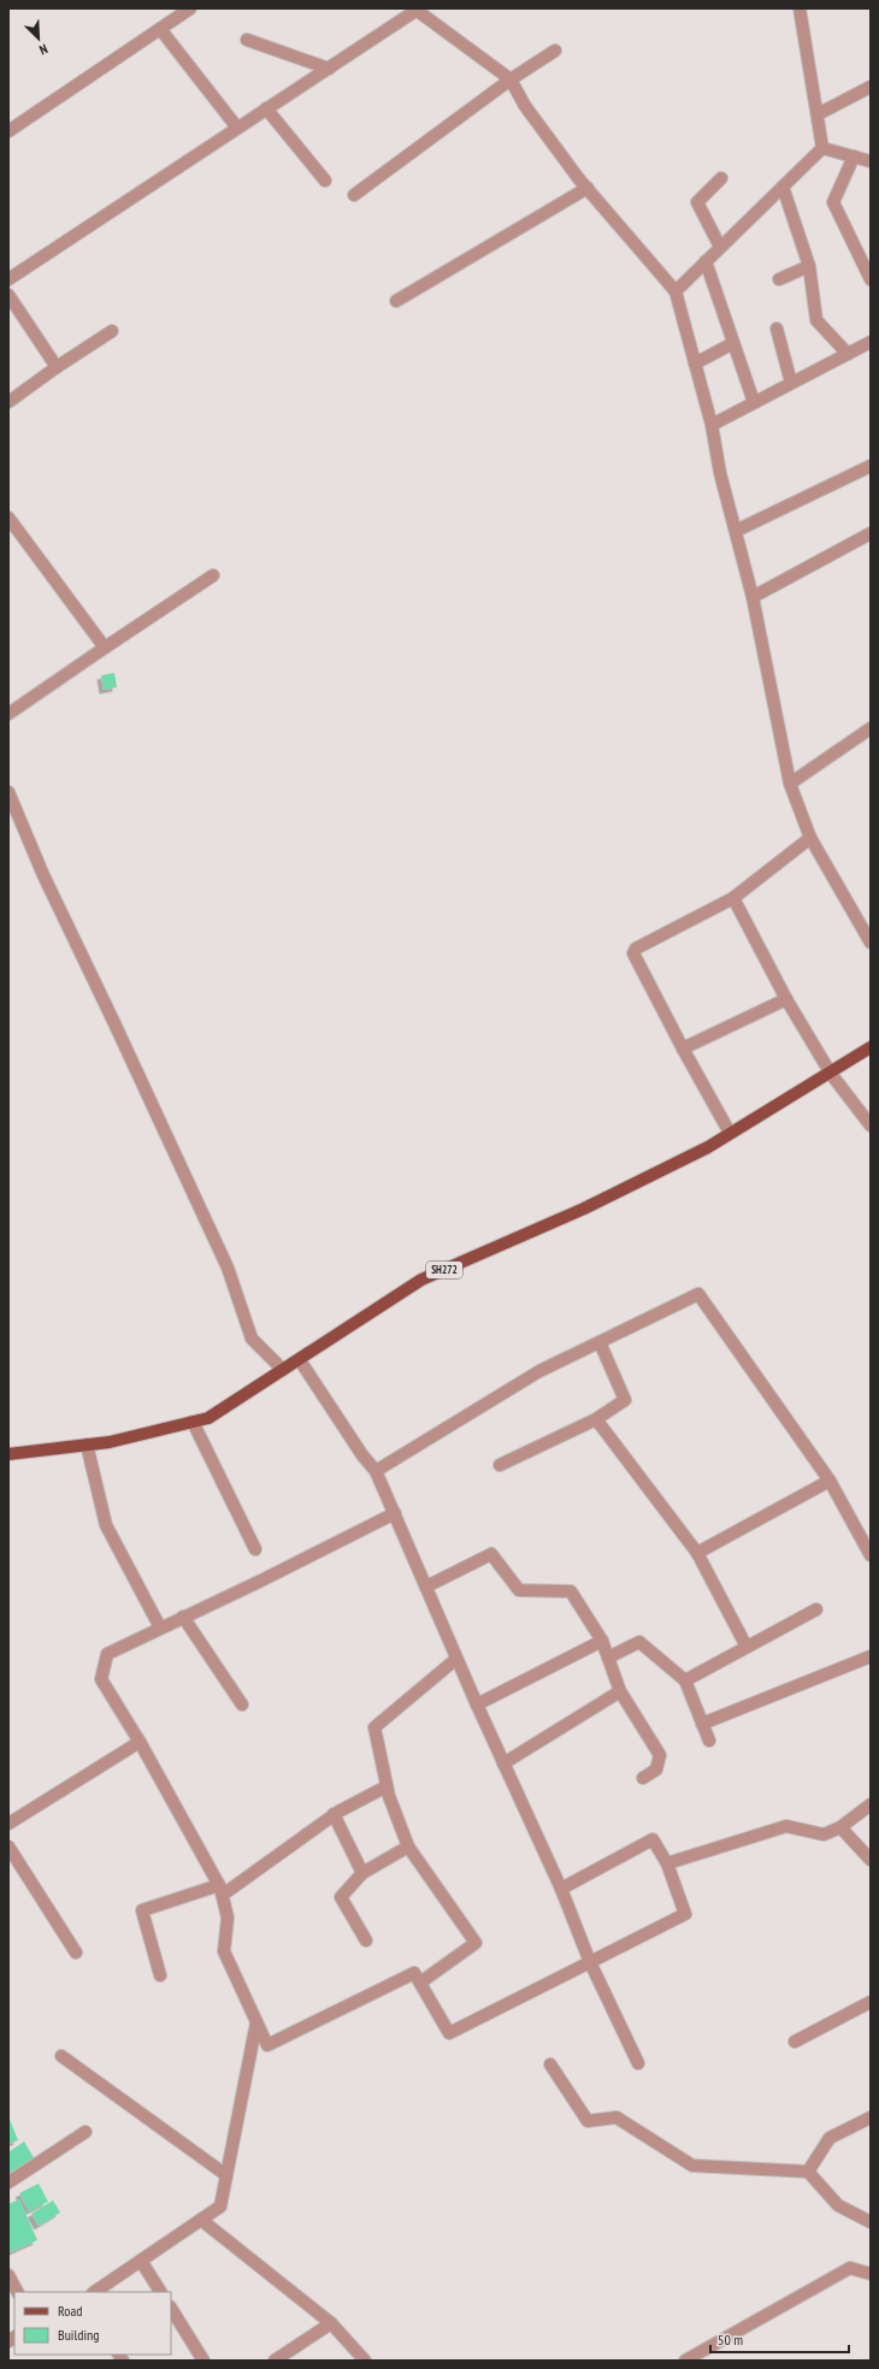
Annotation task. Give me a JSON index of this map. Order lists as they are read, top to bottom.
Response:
{
  "streets": {
    "main road": ["SH272"]
  },
  "legend": ["Road", "Building"],
  "scale_bar": "50 m",
  "north": "bottom right"
}
